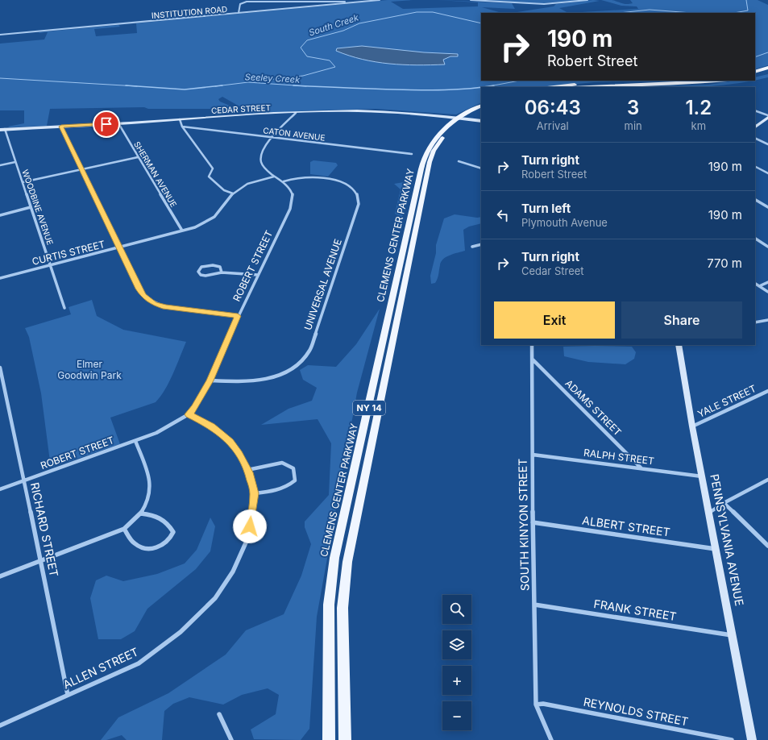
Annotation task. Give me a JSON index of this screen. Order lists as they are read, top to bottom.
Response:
{
  "streets": {
    "main road": [
      "CEDAR STREET",
      "CLEMENS CENTER PARKWAY",
      "NY 14",
      "PENNSYLVANIA AVENUE"
    ],
    "street": [
      "INSTITUTION ROAD",
      "CATON AVENUE",
      "SHERMAN AVENUE",
      "WOODBINE AVENUE",
      "CURTIS STREET",
      "ROBERT STREET",
      "UNIVERSAL AVENUE",
      "YALE STREET",
      "ADAMS STREET",
      "RALPH STREET",
      "SOUTH KINYON STREET",
      "ALBERT STREET",
      "RICHARD STREET",
      "FRANK STREET",
      "ALLEN STREET",
      "REYNOLDS STREET"
    ]
  },
  "crossings": [
    ["CEDAR STREET", "SHERMAN AVENUE"],
    ["CEDAR STREET", "WOODBINE AVENUE"],
    ["CEDAR STREET", "CLEMENS CENTER PARKWAY"],
    ["CEDAR STREET", "ROBERT STREET"],
    ["CATON AVENUE", "ROBERT STREET"],
    ["SHERMAN AVENUE", "CURTIS STREET"],
    ["WOODBINE AVENUE", "CURTIS STREET"],
    ["CURTIS STREET", "ROBERT STREET"],
    ["ROBERT STREET", "UNIVERSAL AVENUE"],
    ["ROBERT STREET", "RICHARD STREET"],
    ["ROBERT STREET", "ALLEN STREET"],
    ["YALE STREET", "PENNSYLVANIA AVENUE"],
    ["ADAMS STREET", "RALPH STREET"],
    ["ADAMS STREET", "SOUTH KINYON STREET"],
    ["RALPH STREET", "SOUTH KINYON STREET"],
    ["RALPH STREET", "PENNSYLVANIA AVENUE"],
    ["SOUTH KINYON STREET", "ALBERT STREET"],
    ["SOUTH KINYON STREET", "FRANK STREET"],
    ["SOUTH KINYON STREET", "REYNOLDS STREET"],
    ["ALBERT STREET", "PENNSYLVANIA AVENUE"],
    ["RICHARD STREET", "ALLEN STREET"],
    ["PENNSYLVANIA AVENUE", "FRANK STREET"]
  ],
  "water": ["South Creek", "Seeley Creek"],
  "parks": ["Elmer Goodwin Park"],
  "page": {
    "turn": ["190 m", "Robert Street"],
    "eta": [
      "06:43",
      "Arrival",
      "3",
      "min",
      "1.2",
      "km"
    ],
    "list": [
      {
        "name": "Turn right",
        "note": "Robert Street",
        "value": "190 m"
      },
      {
        "name": "Turn left",
        "note": "Plymouth Avenue",
        "value": "190 m"
      },
      {
        "name": "Turn right",
        "note": "Cedar Street",
        "value": "770 m"
      }
    ],
    "buttons": ["Exit", "Share"],
    "map_buttons": ["+", "−"]
  }
}
